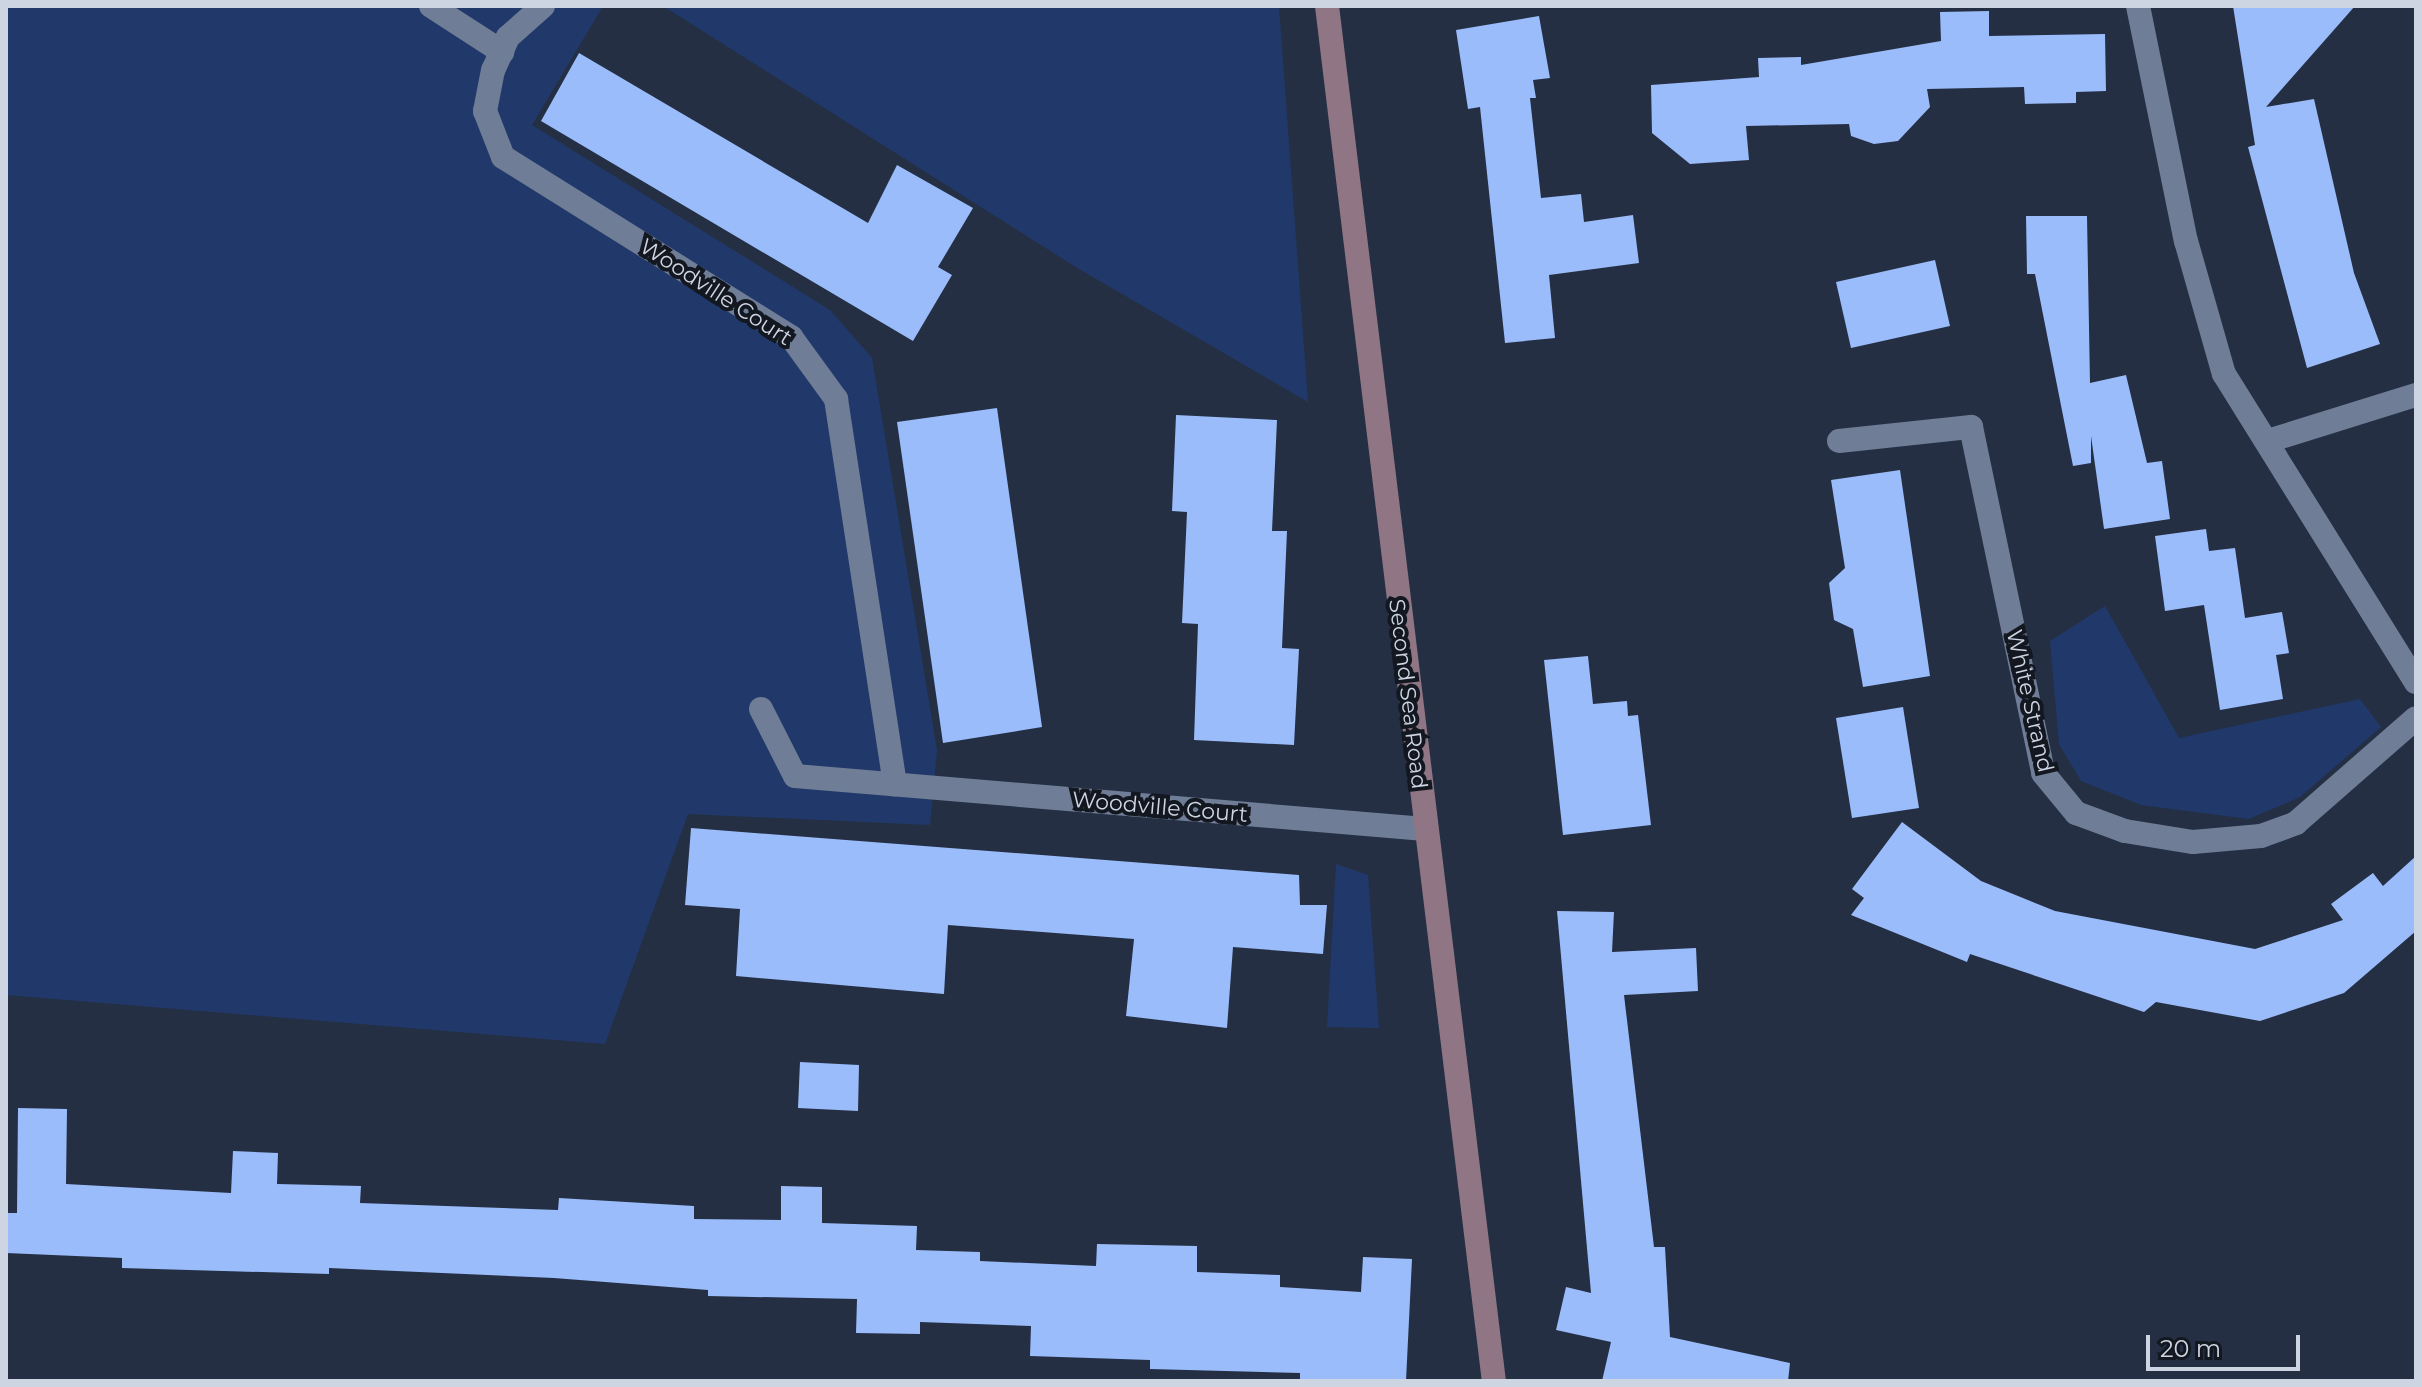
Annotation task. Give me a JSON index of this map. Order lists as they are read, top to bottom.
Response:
{
  "streets": {
    "street": ["Woodville Court", "Second Sea Road", "White Strand"]
  },
  "crossings": [
    ["Woodville Court", "Second Sea Road"]
  ],
  "scale_bar": "20 m"
}
